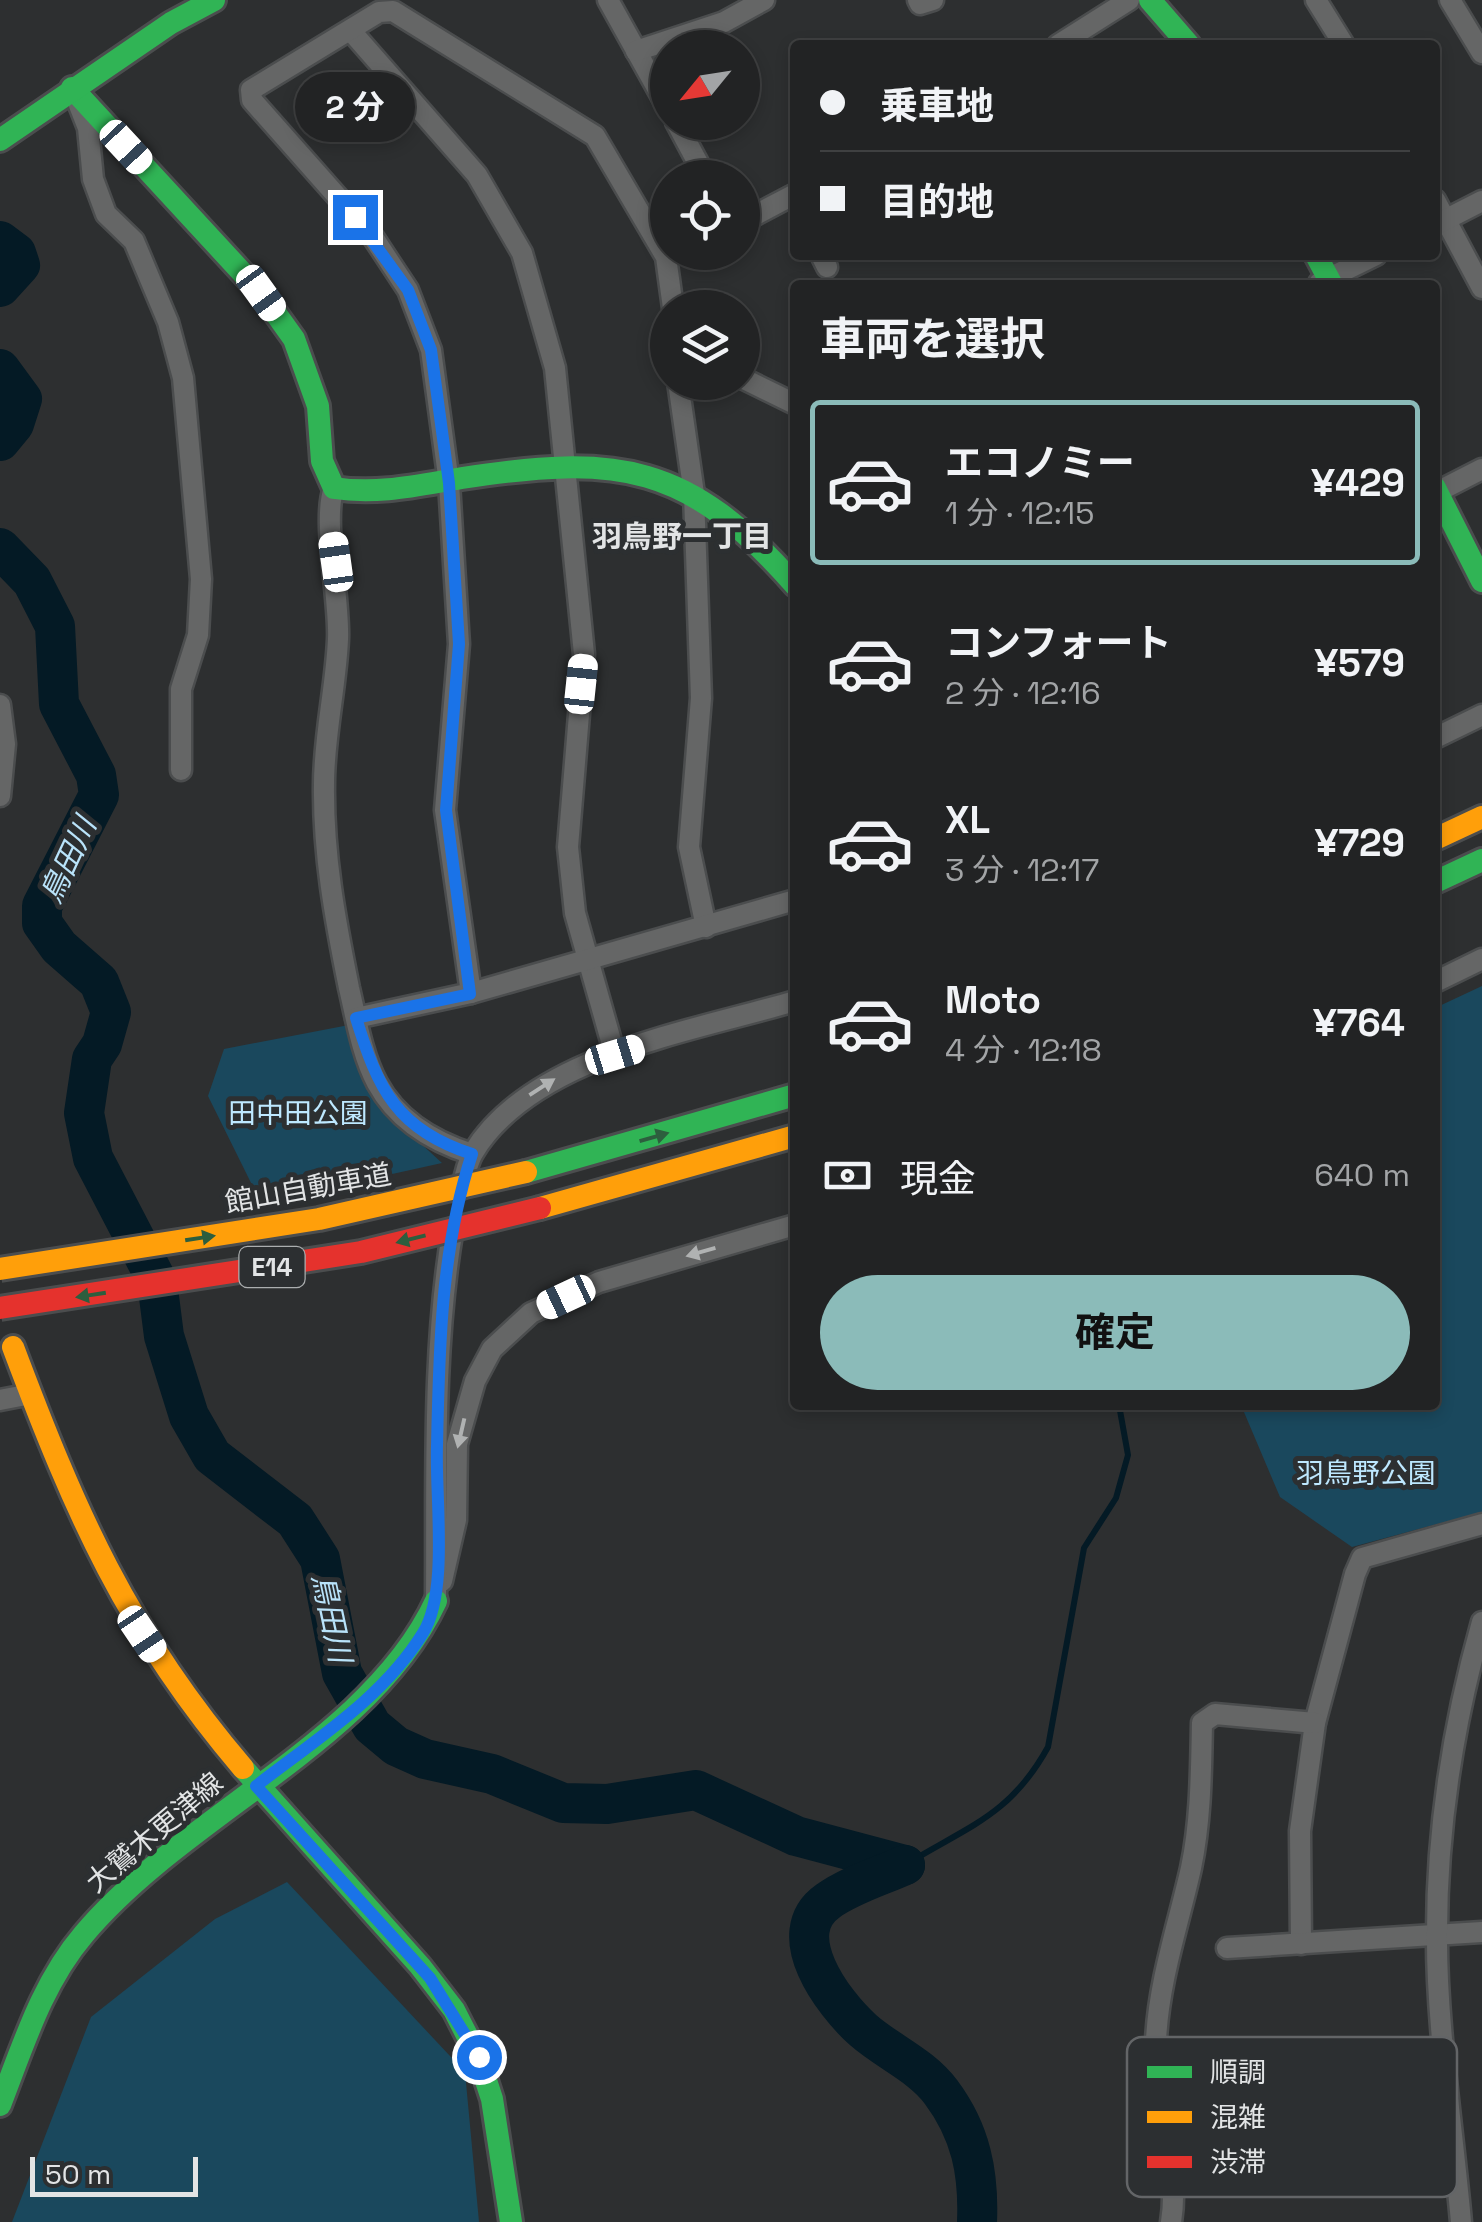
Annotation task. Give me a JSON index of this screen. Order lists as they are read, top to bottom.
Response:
{
  "streets": {
    "main road": ["館山自動車道", "E14", "大鷲木更津線"]
  },
  "districts": ["羽鳥野一丁目"],
  "water": ["鳥田川"],
  "parks": ["田中田公園", "羽鳥野公園"],
  "legend": ["順調", "混雑", "渋滞"],
  "scale_bar": "50 m",
  "north": "bottom left",
  "page": {
    "banner": ["乗車地", "目的地"],
    "bubble": "2 分",
    "heading": "車両を選択",
    "list": [
      {
        "name": "エコノミー",
        "note": "1 分 · 12:15",
        "value": "¥429"
      },
      {
        "name": "コンフォート",
        "note": "2 分 · 12:16",
        "value": "¥579"
      },
      {
        "name": "XL",
        "note": "3 分 · 12:17",
        "value": "¥729"
      },
      {
        "name": "Moto",
        "note": "4 分 · 12:18",
        "value": "¥764"
      }
    ],
    "pay": ["現金", "640 m"],
    "buttons": "確定",
    "scale": "50 m"
  }
}
